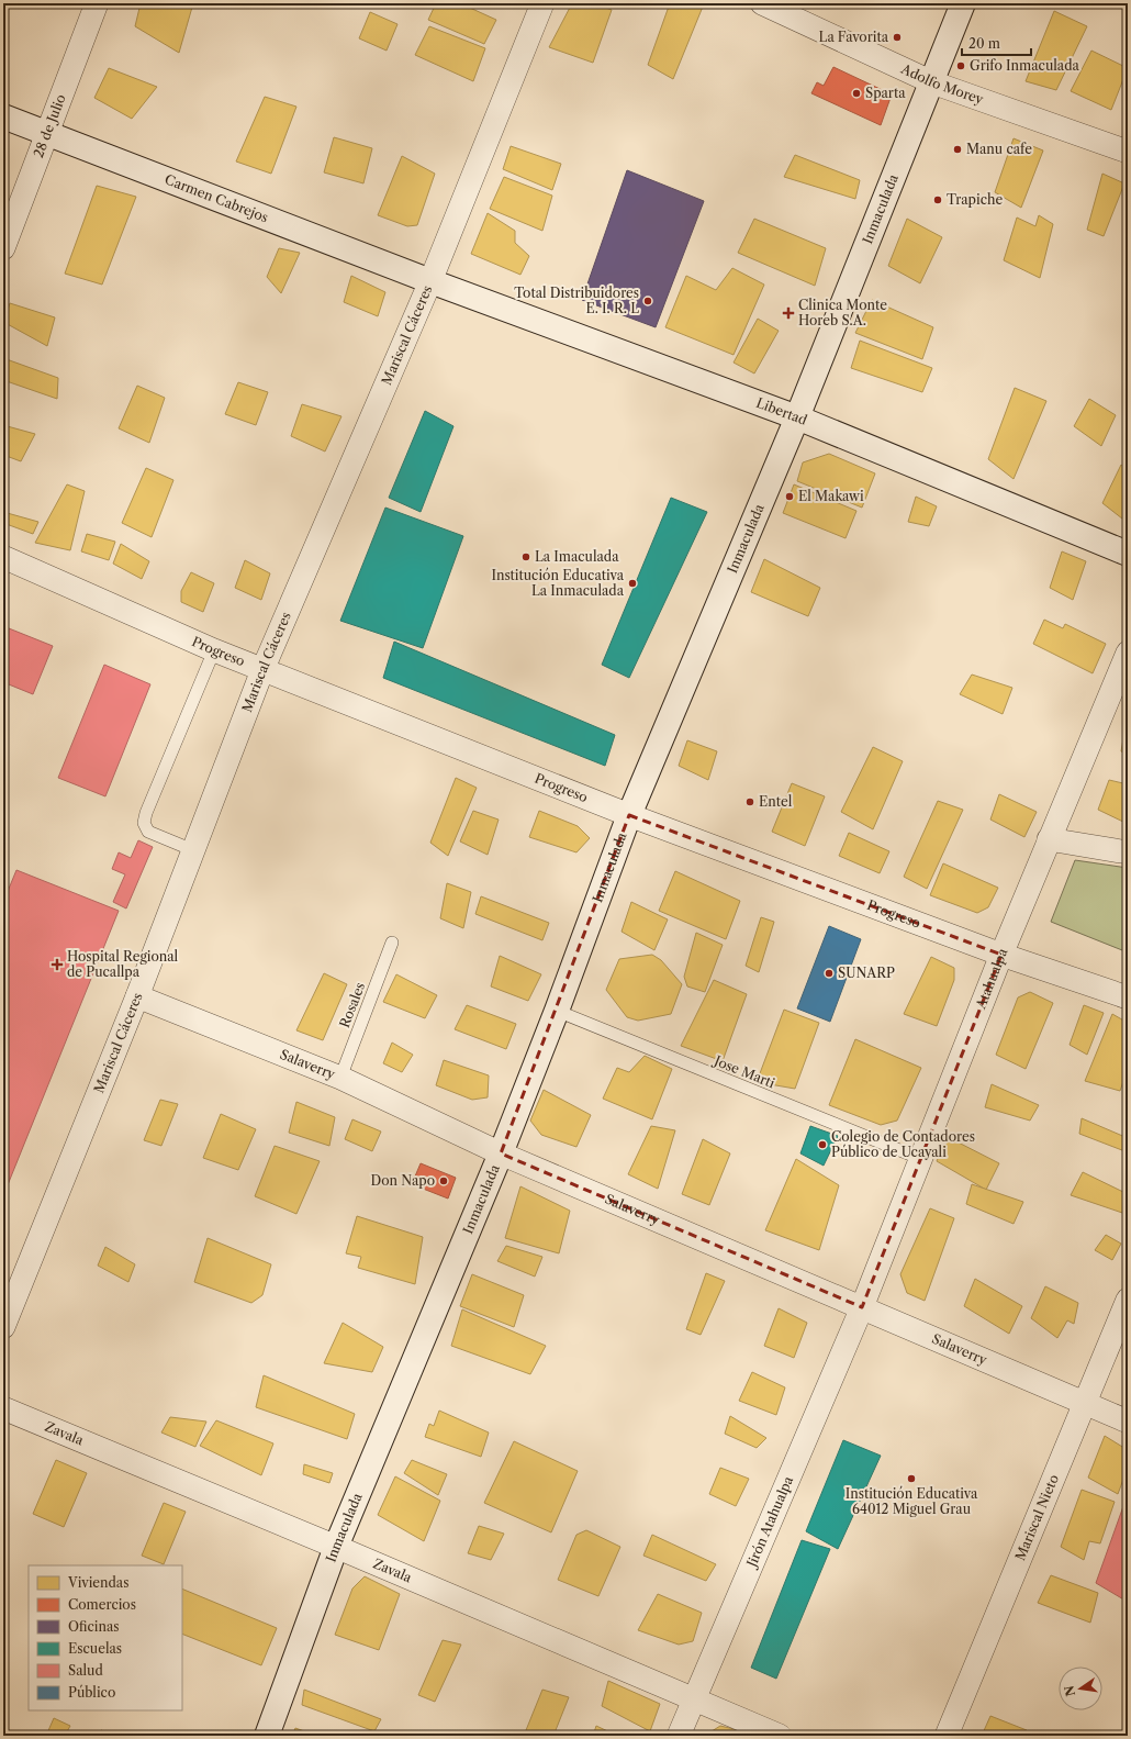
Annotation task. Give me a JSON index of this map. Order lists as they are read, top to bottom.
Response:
{
  "streets": {
    "street": [
      "Adolfo Morey",
      "28 de Julio",
      "Carmen Cabrejos",
      "Inmaculada",
      "Mariscal Cáceres",
      "Libertad",
      "Progreso",
      "Atahualpa",
      "Salaverry",
      "Zavala",
      "Mariscal Nieto",
      "Jirón Atahualpa"
    ],
    "lane": ["Rosales", "Jose Marti"]
  },
  "crossings": [
    ["Adolfo Morey", "Inmaculada"],
    ["28 de Julio", "Carmen Cabrejos"],
    ["Carmen Cabrejos", "Mariscal Cáceres"],
    ["Carmen Cabrejos", "Libertad"],
    ["Inmaculada", "Libertad"],
    ["Inmaculada", "Progreso"],
    ["Inmaculada", "Salaverry"],
    ["Inmaculada", "Jose Marti"],
    ["Inmaculada", "Zavala"],
    ["Mariscal Cáceres", "Libertad"],
    ["Mariscal Cáceres", "Progreso"],
    ["Mariscal Cáceres", "Salaverry"],
    ["Progreso", "Atahualpa"],
    ["Atahualpa", "Salaverry"],
    ["Atahualpa", "Jose Marti"],
    ["Atahualpa", "Jirón Atahualpa"],
    ["Rosales", "Salaverry"],
    ["Salaverry", "Mariscal Nieto"],
    ["Salaverry", "Jirón Atahualpa"],
    ["Zavala", "Jirón Atahualpa"]
  ],
  "places": {
    "other": [
      "La Favorita",
      "Grifo Inmaculada",
      "Sparta",
      "Manu cafe",
      "Trapiche",
      "Total Distribuidores E. I. R. L",
      "El Makawi",
      "La Imaculada",
      "Institución Educativa La Inmaculada",
      "Entel",
      "SUNARP",
      "Colegio de Contadores Público de Ucayali",
      "Don Napo",
      "Institución Educativa 64012 Miguel Grau"
    ],
    "health": ["Clinica Monte Horeb S.A.", "Hospital Regional de Pucallpa"]
  },
  "legend": [
    "Viviendas",
    "Comercios",
    "Oficinas",
    "Escuelas",
    "Salud",
    "Público"
  ],
  "scale_bar": "20 m",
  "north": "left"
}
